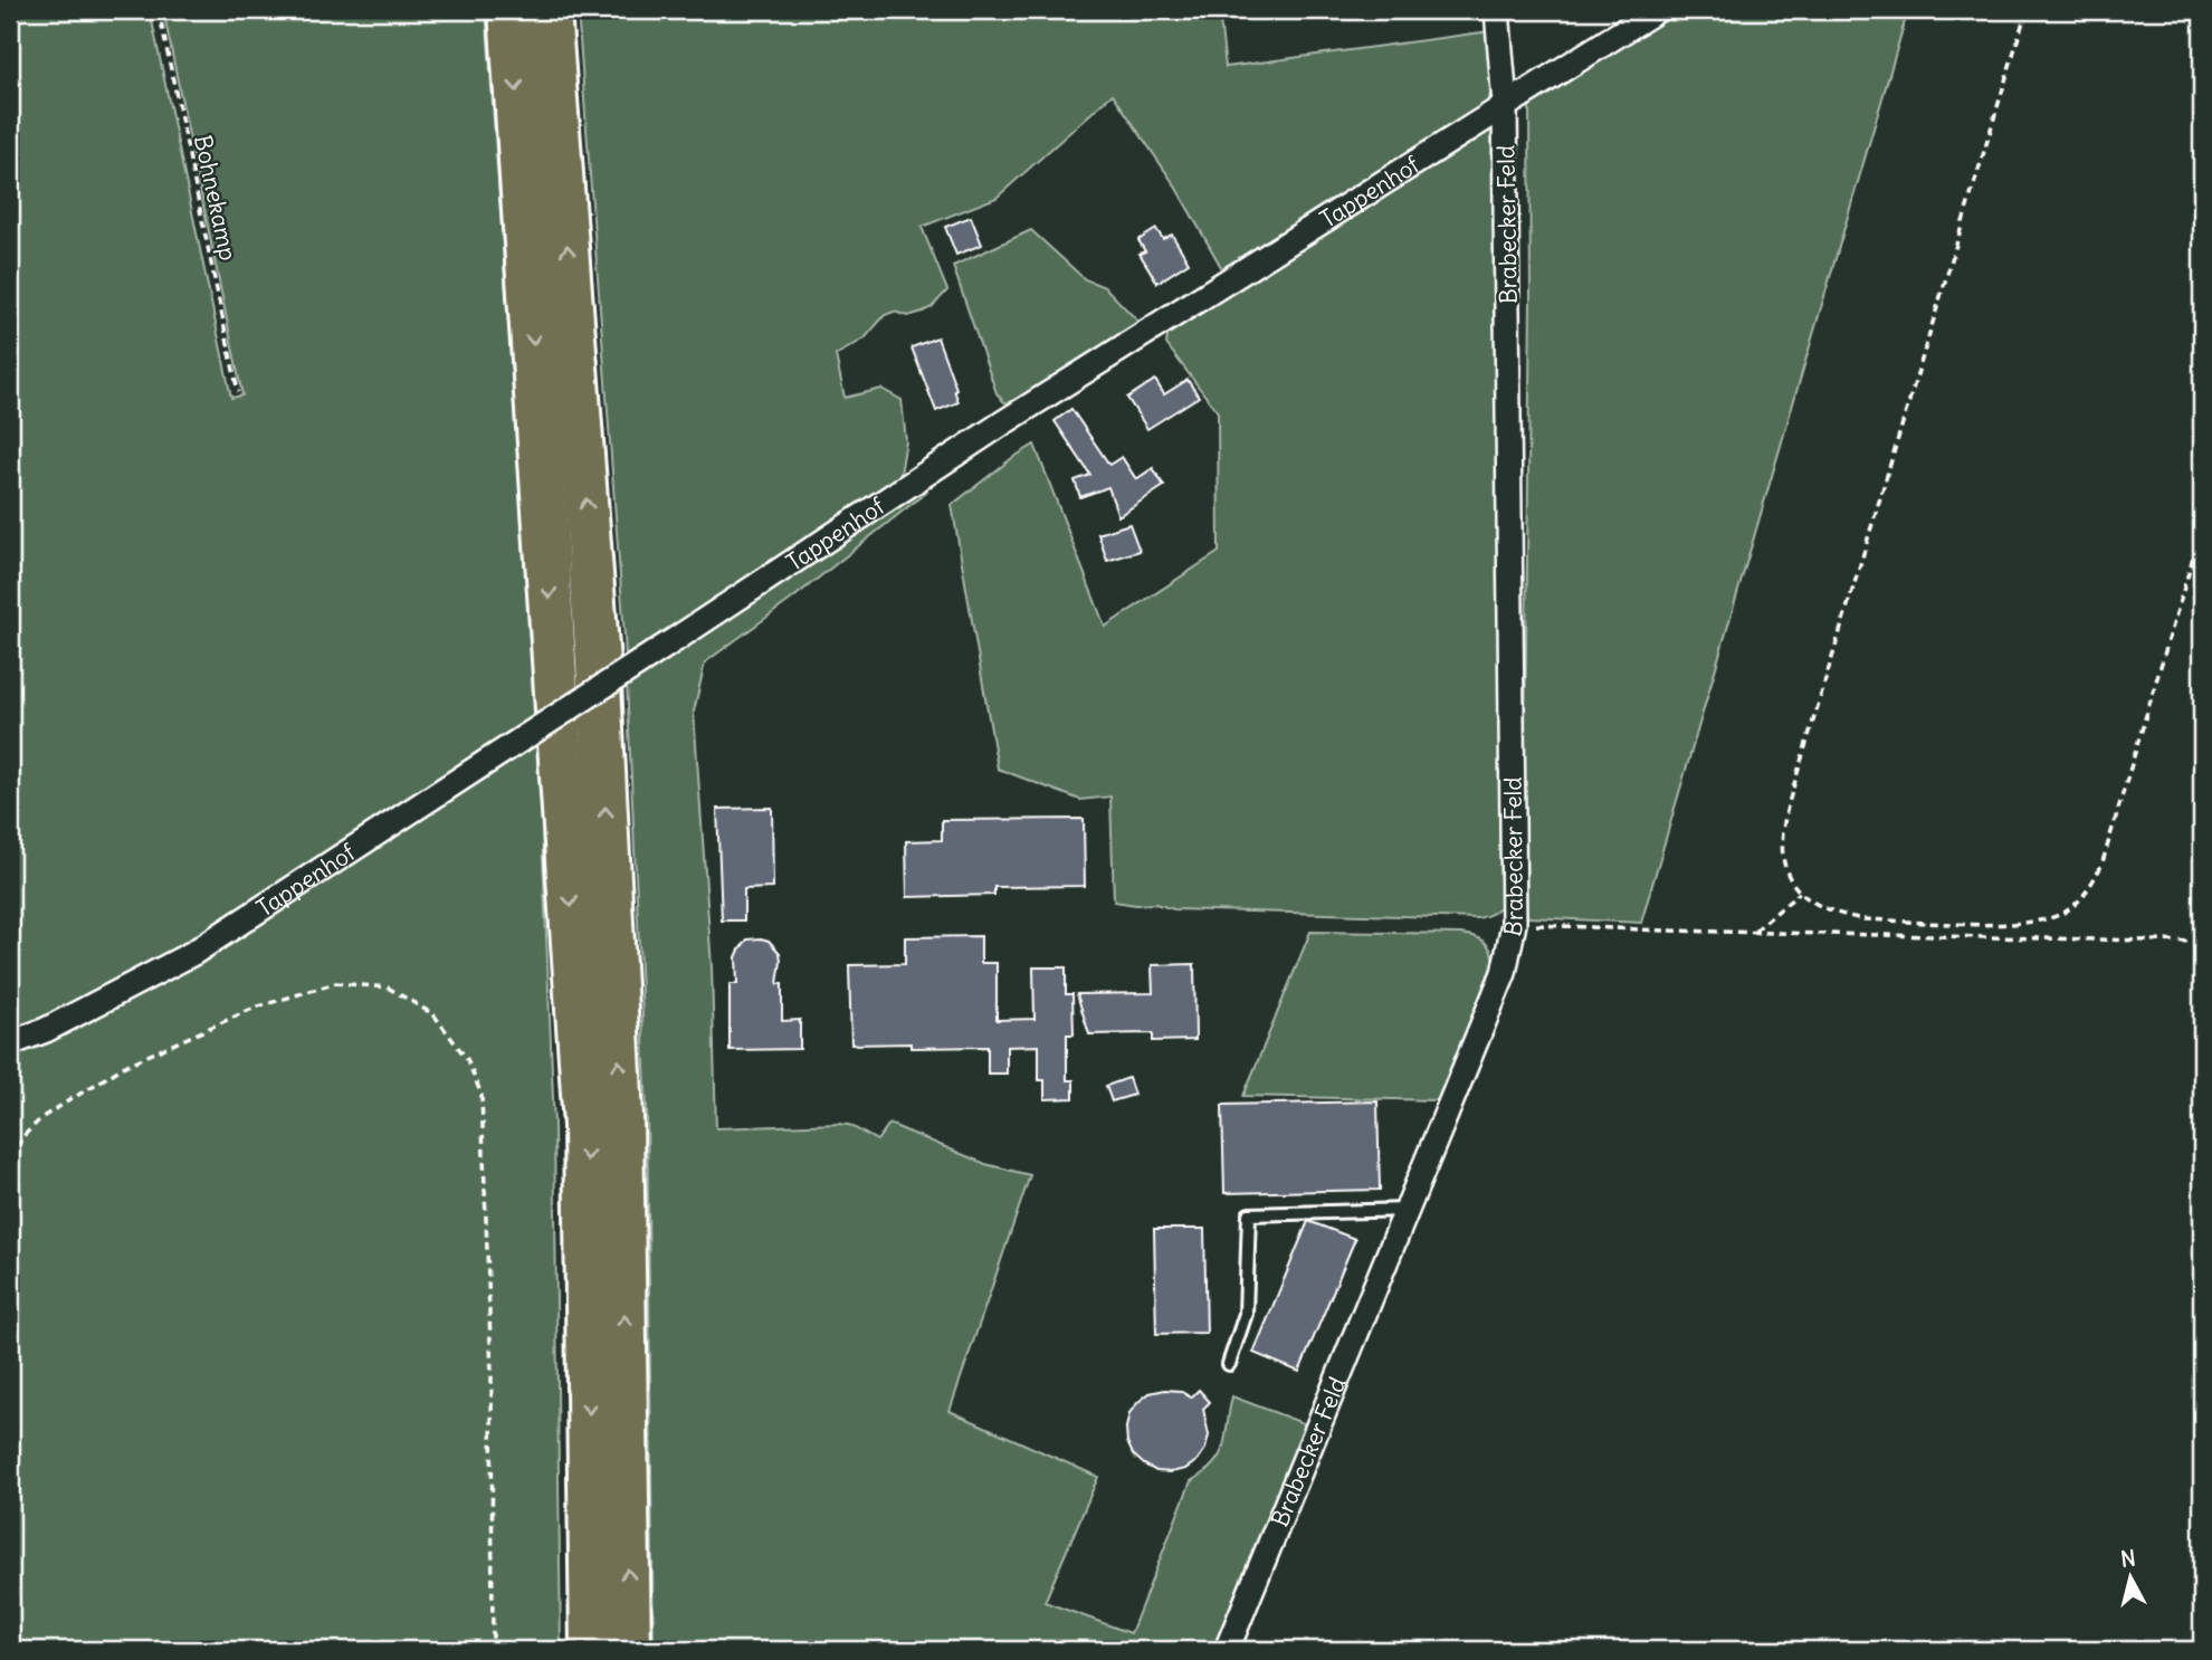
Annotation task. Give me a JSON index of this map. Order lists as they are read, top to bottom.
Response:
{
  "streets": {
    "street": ["Tappenhof", "Brabecker Feld"],
    "path": ["Bohnekamp"]
  },
  "crossings": [
    ["Tappenhof", "Brabecker Feld"]
  ],
  "north": "top"
}
